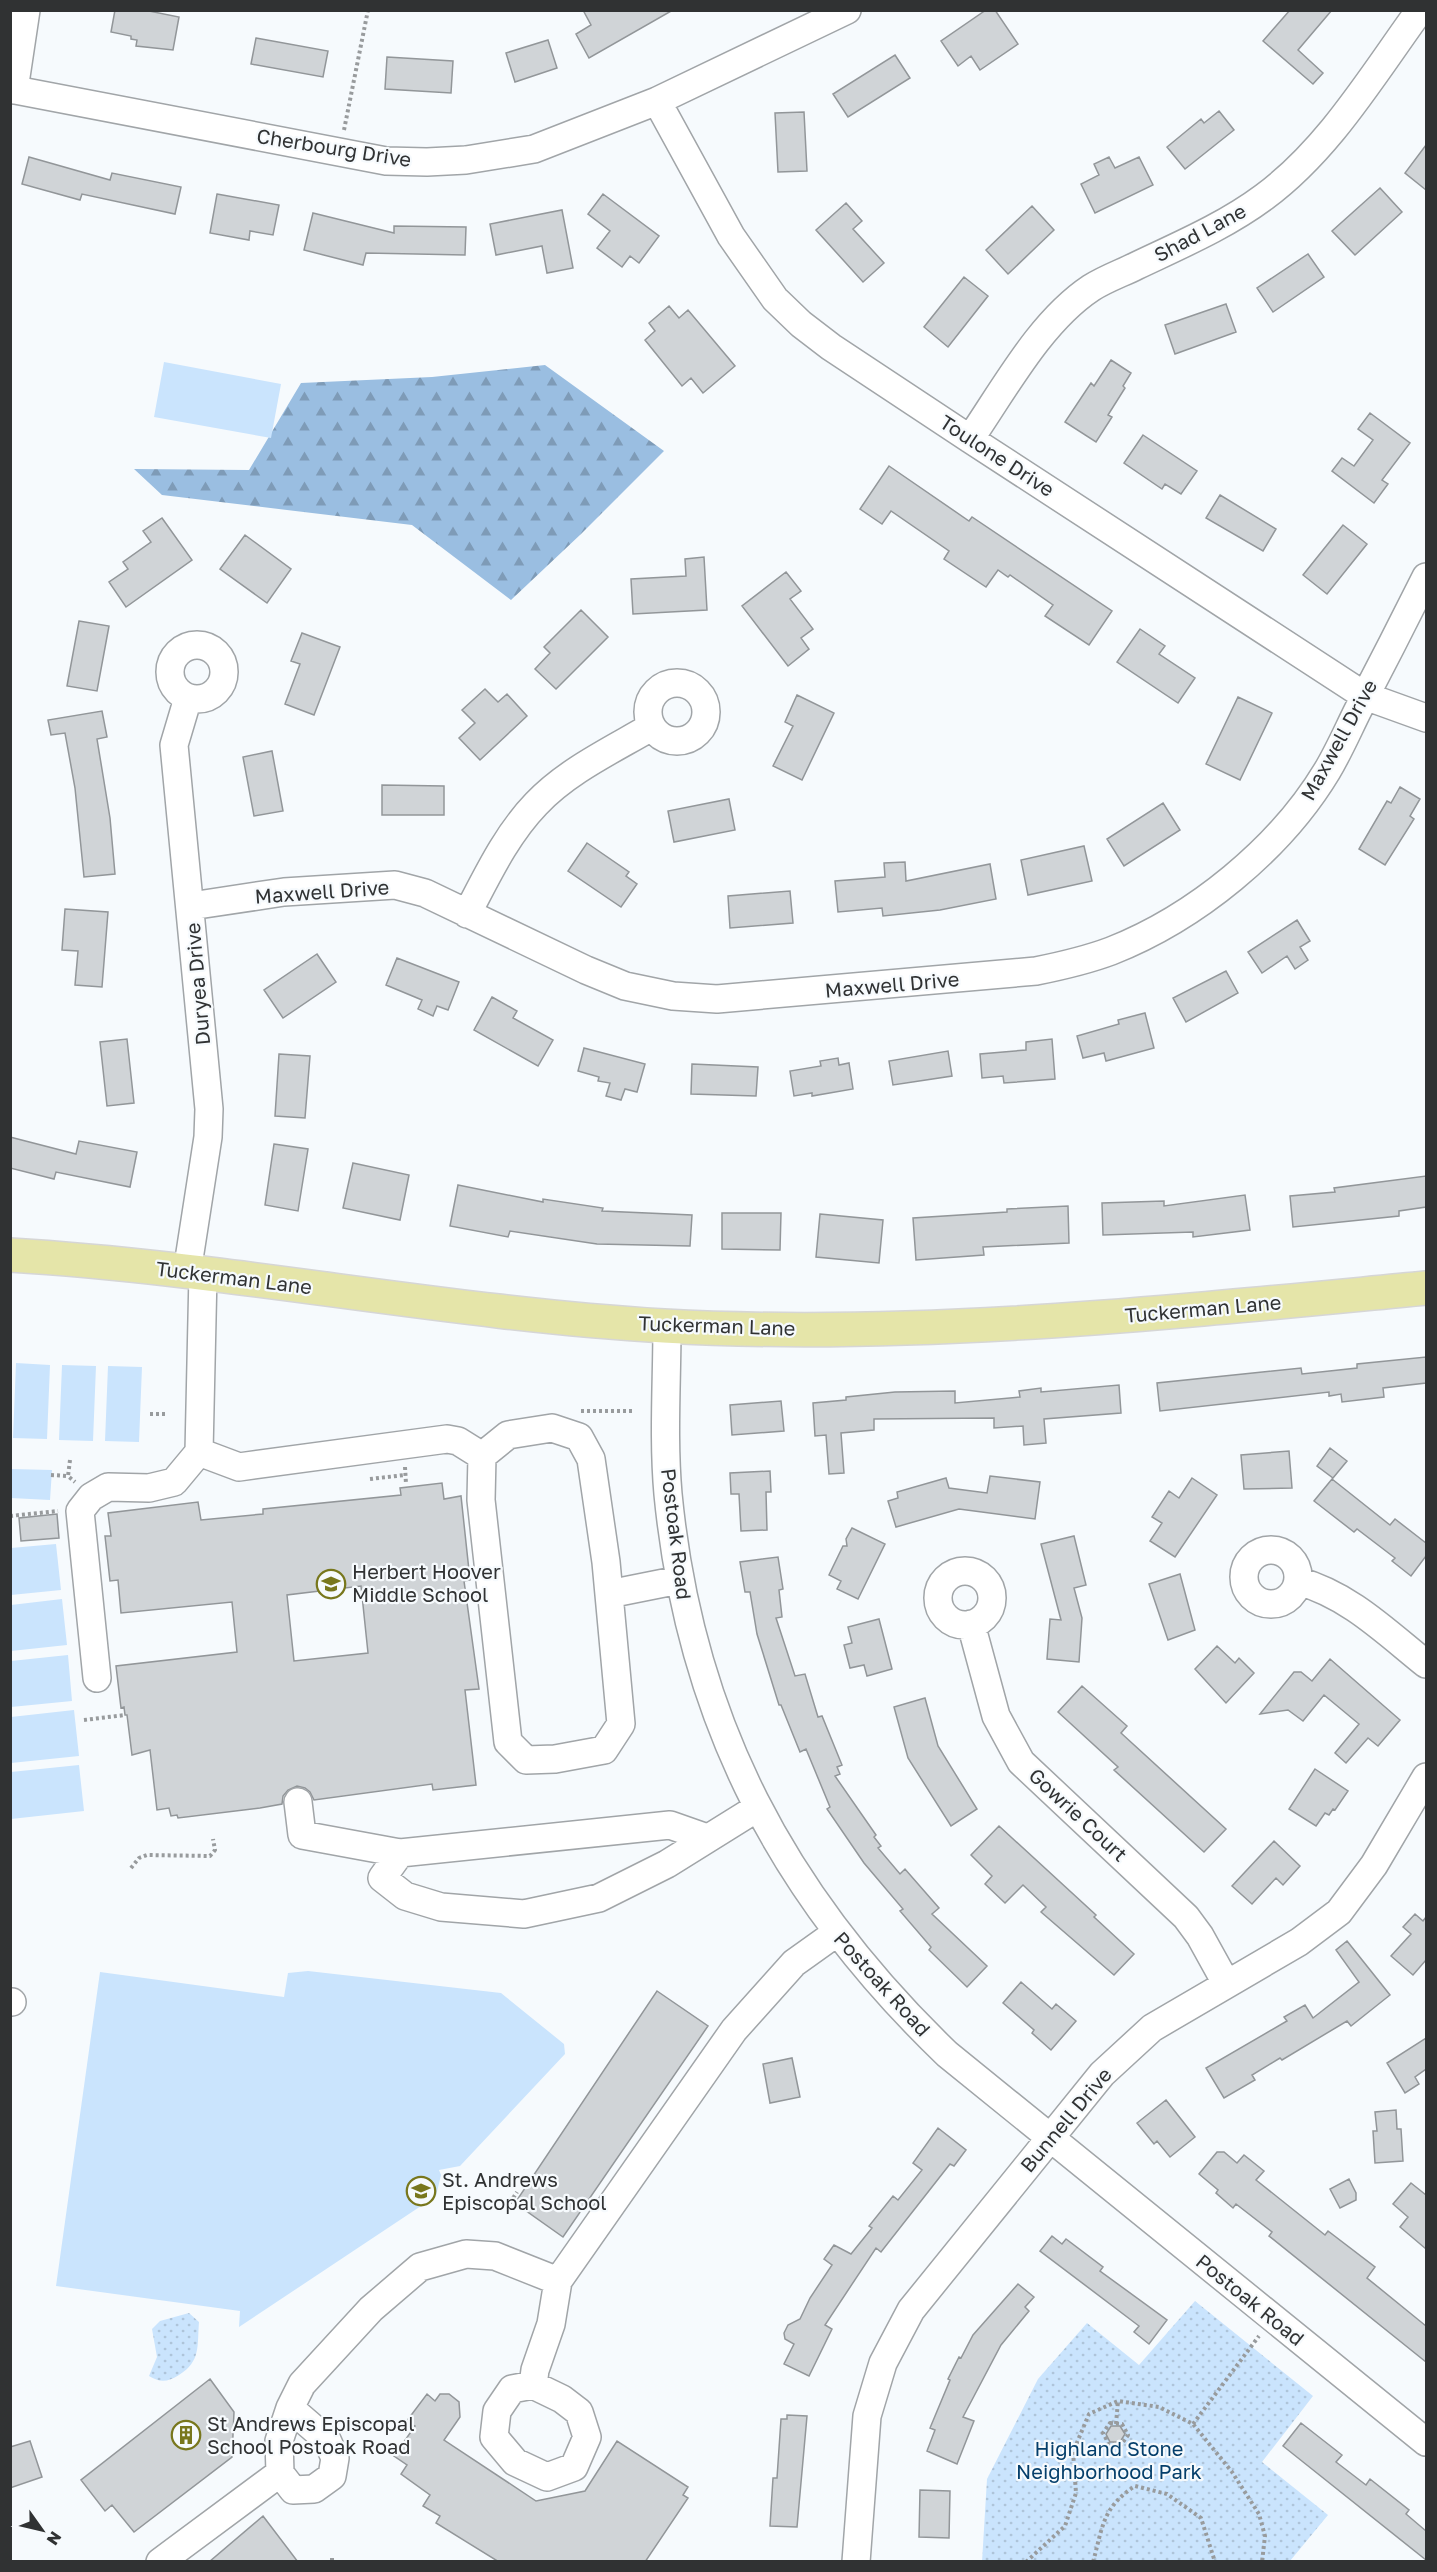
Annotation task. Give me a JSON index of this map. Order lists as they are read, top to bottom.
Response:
{
  "streets": {
    "main road": ["Tuckerman Lane"],
    "street": [
      "Cherbourg Drive",
      "Shad Lane",
      "Toulone Drive",
      "Maxwell Drive",
      "Duryea Drive",
      "Postoak Road",
      "Gowrie Court",
      "Bunnell Drive"
    ]
  },
  "crossings": [
    ["Cherbourg Drive", "Toulone Drive"],
    ["Shad Lane", "Toulone Drive"],
    ["Toulone Drive", "Maxwell Drive"],
    ["Maxwell Drive", "Duryea Drive"],
    ["Duryea Drive", "Tuckerman Lane"],
    ["Tuckerman Lane", "Postoak Road"],
    ["Postoak Road", "Bunnell Drive"],
    ["Gowrie Court", "Bunnell Drive"]
  ],
  "parks": ["Highland Stone Neighborhood Park"],
  "places": {
    "school or university": ["Herbert Hoover Middle School", "St. Andrews Episcopal School"],
    "building": ["St Andrews Episcopal School Postoak Road"]
  },
  "north": "bottom right"
}
